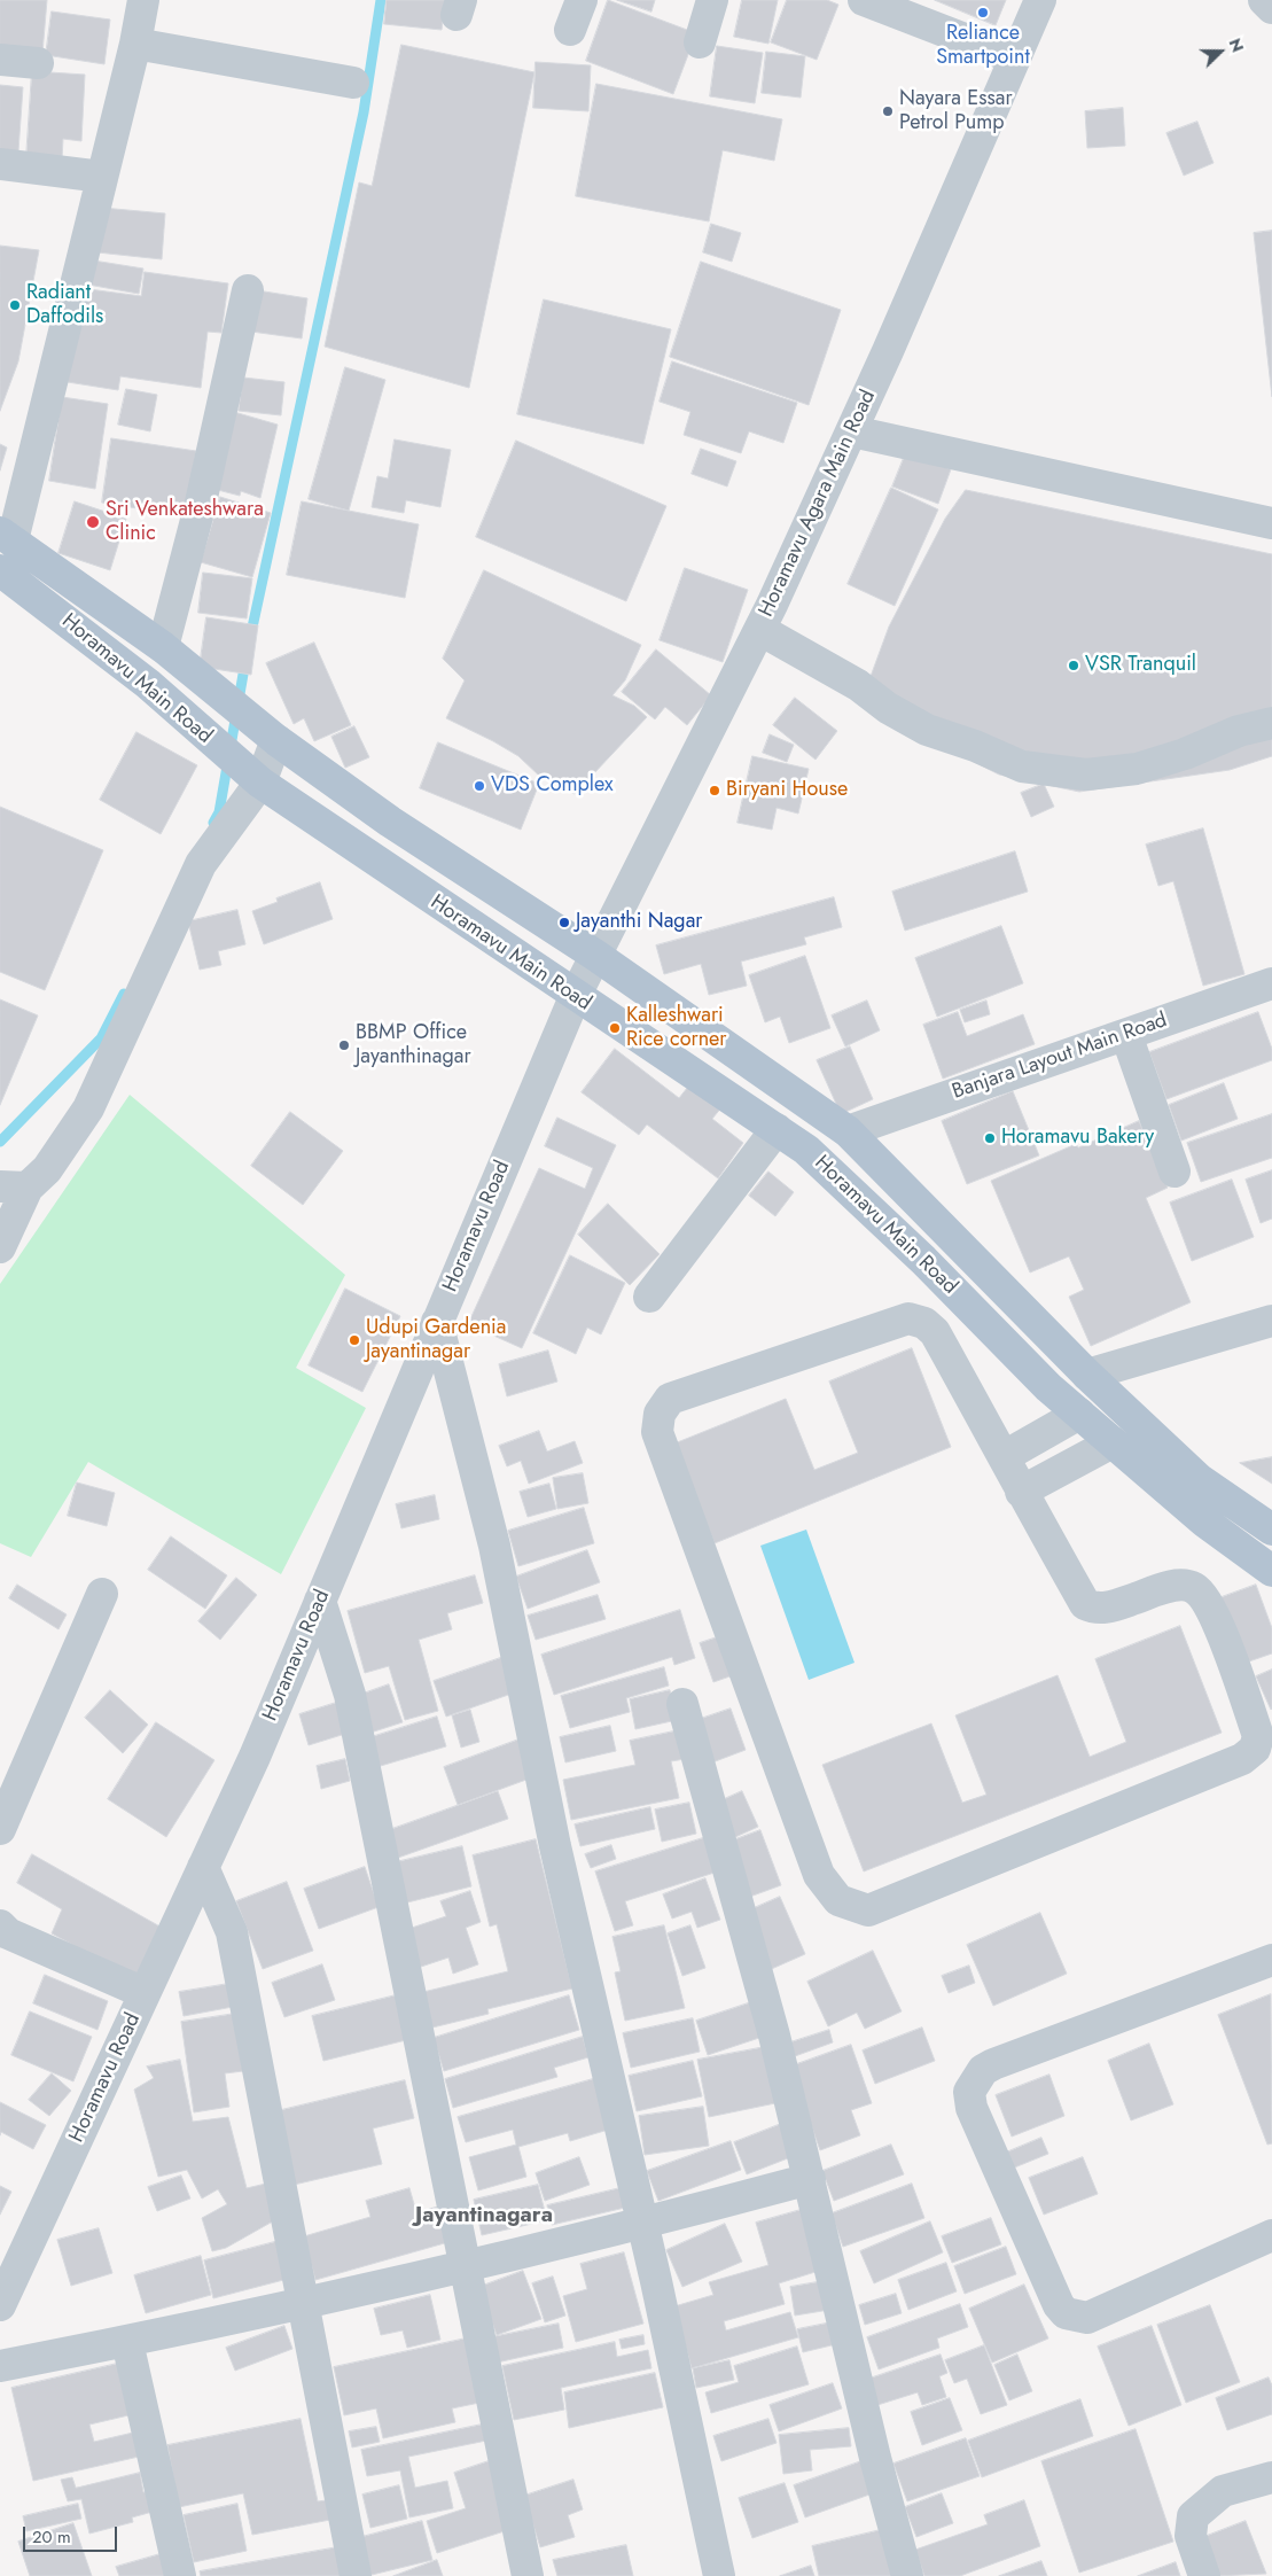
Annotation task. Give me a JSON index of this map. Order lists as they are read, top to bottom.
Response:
{
  "streets": {
    "main road": ["Horamavu Main Road"],
    "street": ["Horamavu Agara Main Road", "Banjara Layout Main Road", "Horamavu Road"]
  },
  "crossings": [
    ["Horamavu Agara Main Road", "Horamavu Main Road"],
    ["Horamavu Agara Main Road", "Horamavu Road"],
    ["Horamavu Main Road", "Banjara Layout Main Road"],
    ["Horamavu Main Road", "Horamavu Road"]
  ],
  "districts": ["Jayantinagara"],
  "places": [
    "Reliance Smartpoint",
    "Nayara Essar Petrol Pump",
    "Radiant Daffodils",
    "Sri Venkateshwara Clinic",
    "VSR Tranquil",
    "VDS Complex",
    "Biryani House",
    "Jayanthi Nagar",
    "Kalleshwari Rice corner",
    "BBMP Office Jayanthinagar",
    "Horamavu Bakery",
    "Udupi Gardenia Jayantinagar"
  ],
  "scale_bar": "20 m",
  "north": "right"
}
